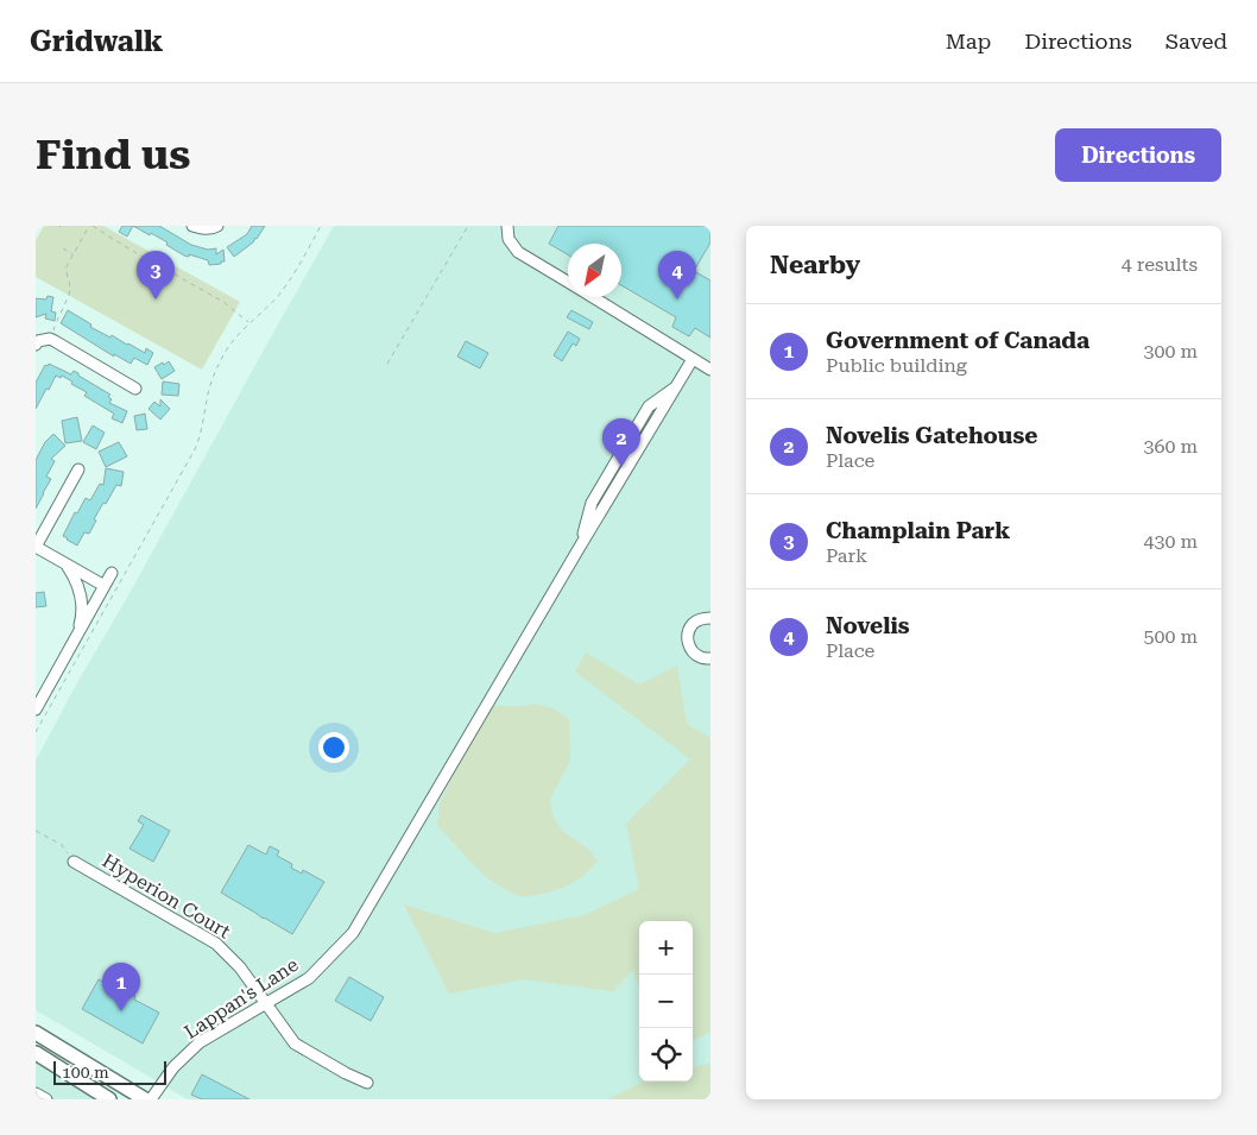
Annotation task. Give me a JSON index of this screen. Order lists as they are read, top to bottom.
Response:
{
  "streets": {
    "street": ["Hyperion Court", "Lappan's Lane"]
  },
  "crossings": [
    ["Hyperion Court", "Lappan's Lane"]
  ],
  "scale_bar": "100 m",
  "north": "bottom left",
  "page": {
    "header": "Gridwalk",
    "nav": ["Map", "Directions", "Saved"],
    "buttons": "Directions",
    "title": "Find us",
    "heading": ["Nearby", "4 results"],
    "pins": [
      "3",
      "4",
      "2",
      "1"
    ],
    "list": [
      {
        "mark": "1",
        "name": "Government of Canada",
        "note": "Public building",
        "value": "300 m"
      },
      {
        "mark": "2",
        "name": "Novelis Gatehouse",
        "note": "Place",
        "value": "360 m"
      },
      {
        "mark": "3",
        "name": "Champlain Park",
        "note": "Park",
        "value": "430 m"
      },
      {
        "mark": "4",
        "name": "Novelis",
        "note": "Place",
        "value": "500 m"
      }
    ],
    "map_buttons": ["+", "−"],
    "scale": "100 m"
  }
}
